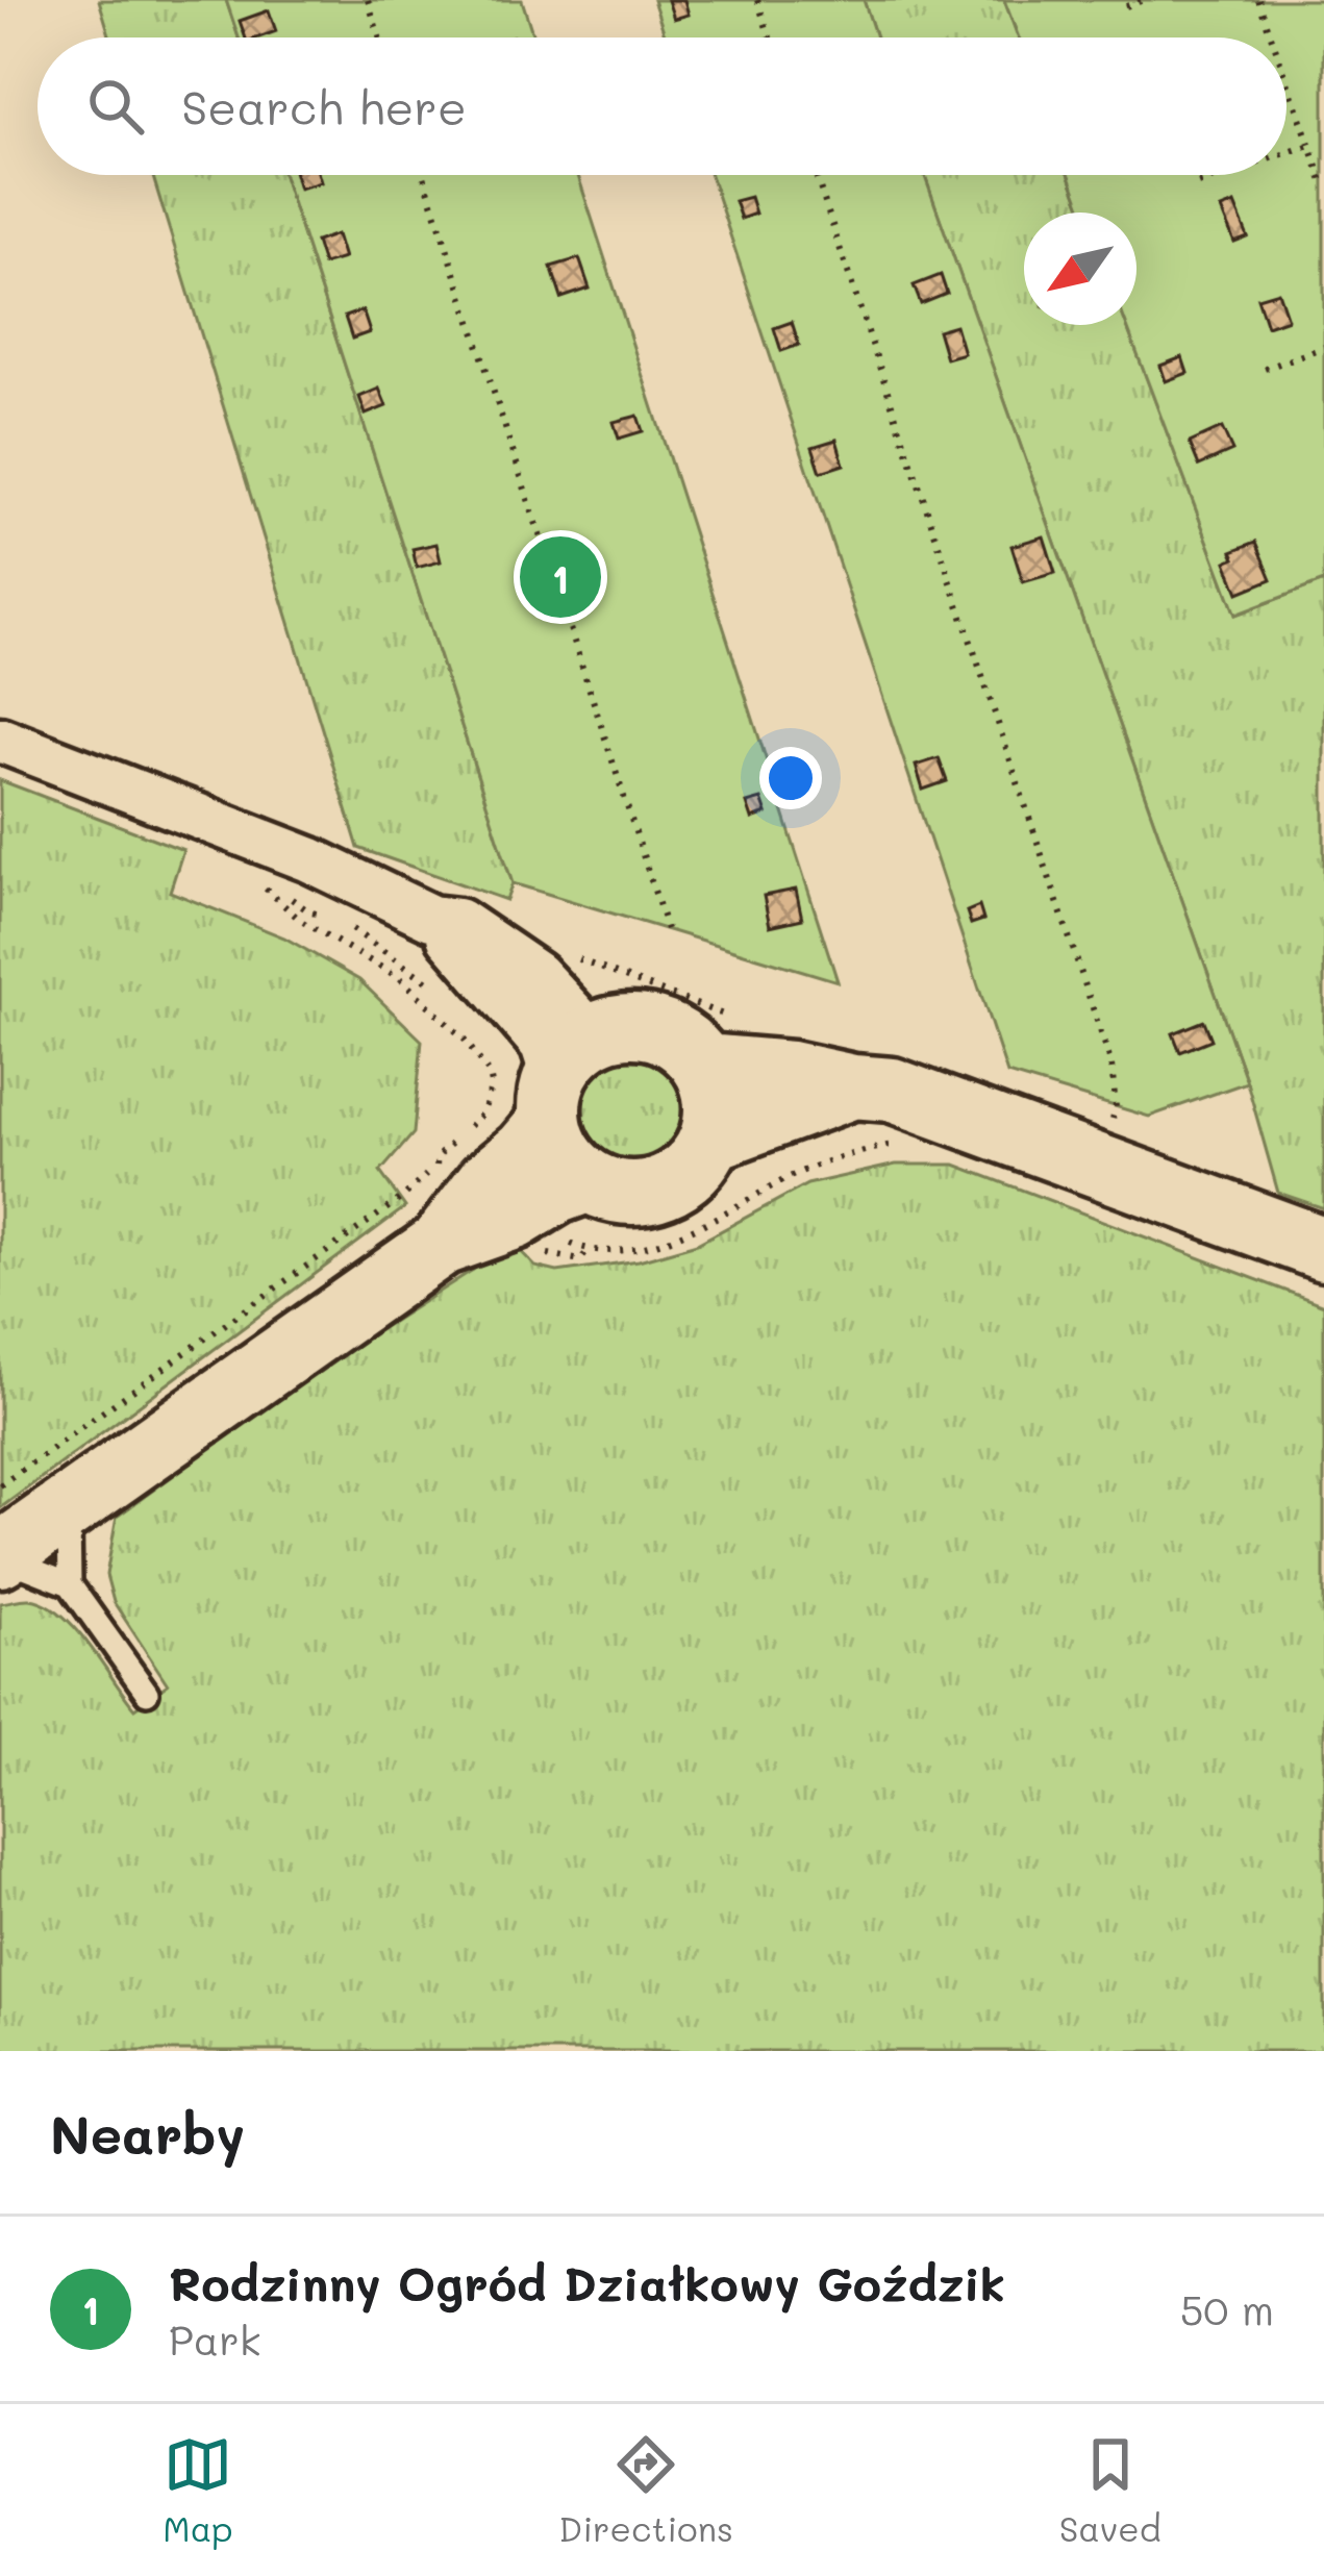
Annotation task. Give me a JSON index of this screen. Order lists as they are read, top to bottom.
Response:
{
  "north": "bottom left",
  "page": {
    "search": "Search here",
    "pins": "1",
    "heading": "Nearby",
    "list": [
      {
        "mark": "1",
        "name": "Rodzinny Ogród Działkowy Goździk",
        "note": "Park",
        "value": "50 m"
      }
    ],
    "nav": ["Map", "Directions", "Saved"]
  }
}
